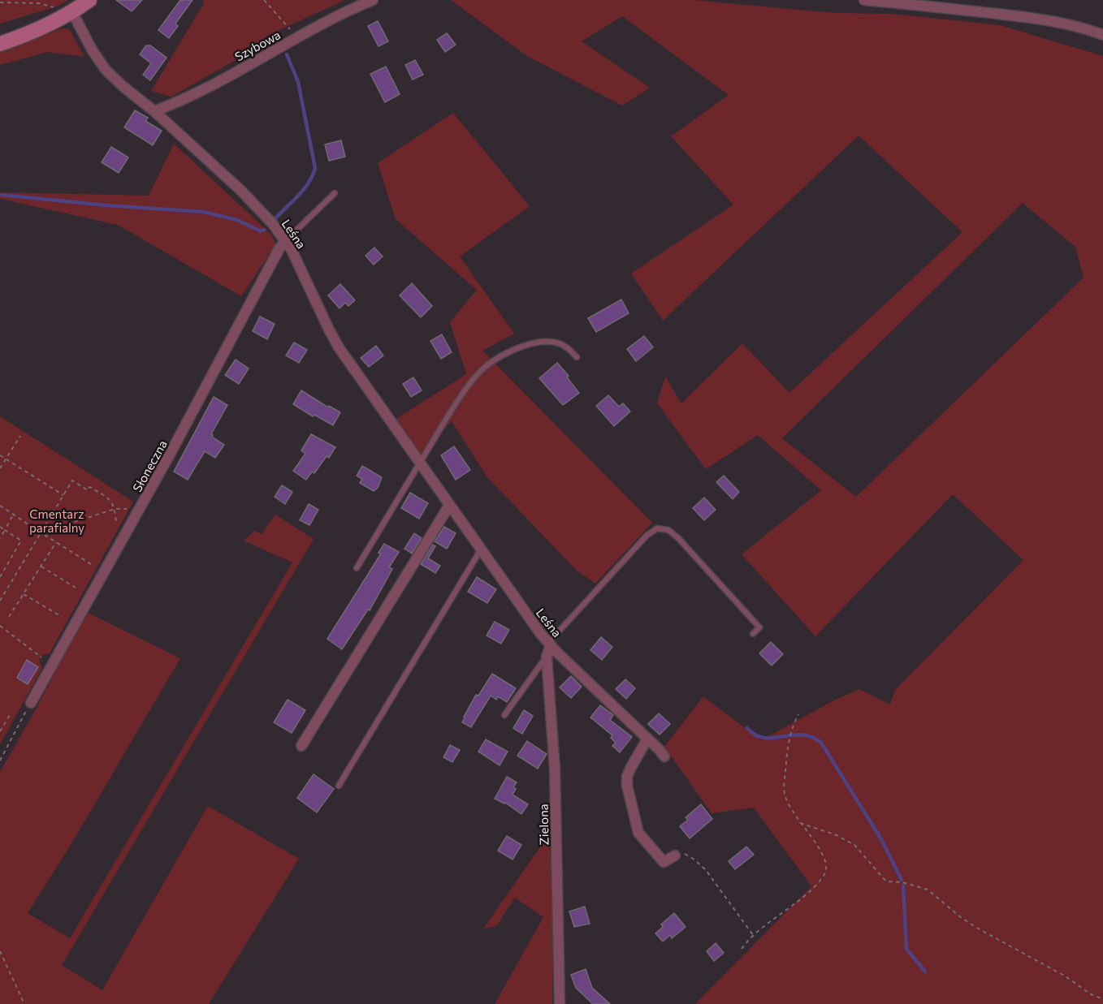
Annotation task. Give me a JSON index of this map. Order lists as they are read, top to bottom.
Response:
{
  "streets": {
    "street": [
      "Szybowa",
      "Leśna",
      "Słoneczna",
      "Zielona"
    ]
  },
  "crossings": [
    ["Szybowa", "Leśna"],
    ["Leśna", "Słoneczna"],
    ["Leśna", "Zielona"]
  ],
  "parks": ["Cmentarz parafialny"]
}
